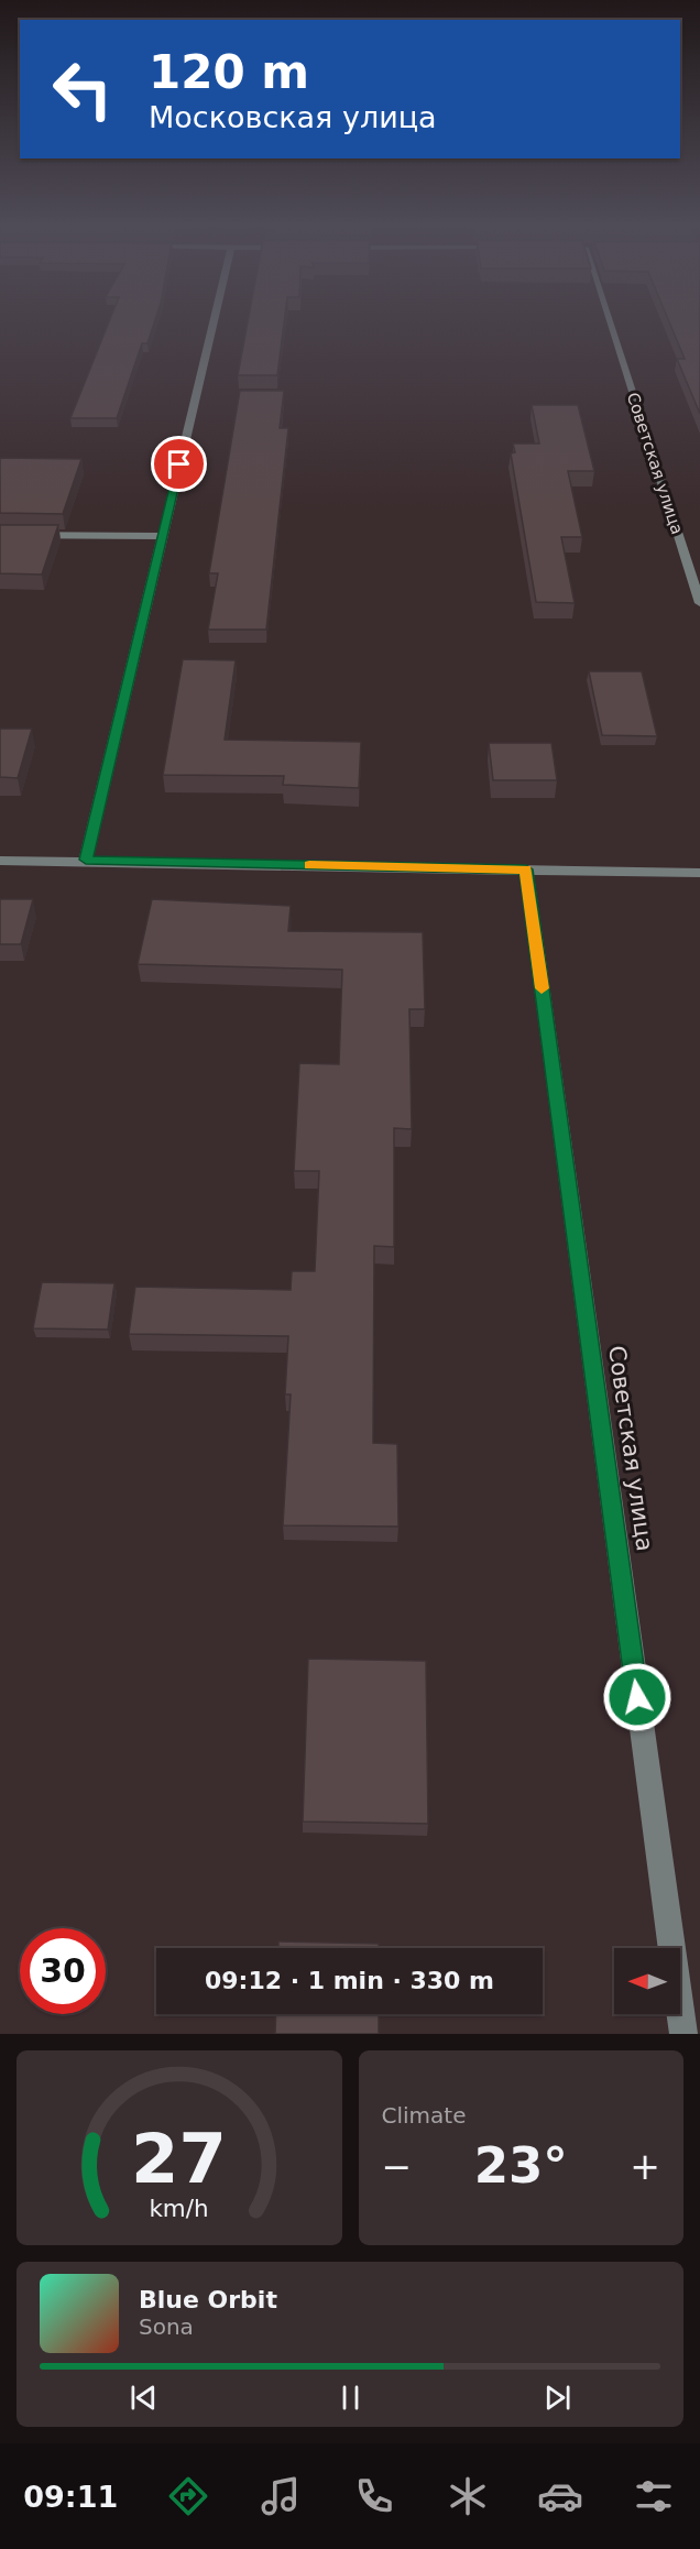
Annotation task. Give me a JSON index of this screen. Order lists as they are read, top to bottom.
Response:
{
  "streets": {
    "street": ["Советская улица"]
  },
  "north": "left",
  "page": {
    "turn": ["120 m", "Московская улица"],
    "limit": "30",
    "trip": "09:12 · 1 min · 330 m",
    "tile": "Climate",
    "heat": ["−", "23°", "+"],
    "song": ["Blue Orbit", "Sona"],
    "tabs": "09:11",
    "gauge": ["27", "km/h"]
  }
}
